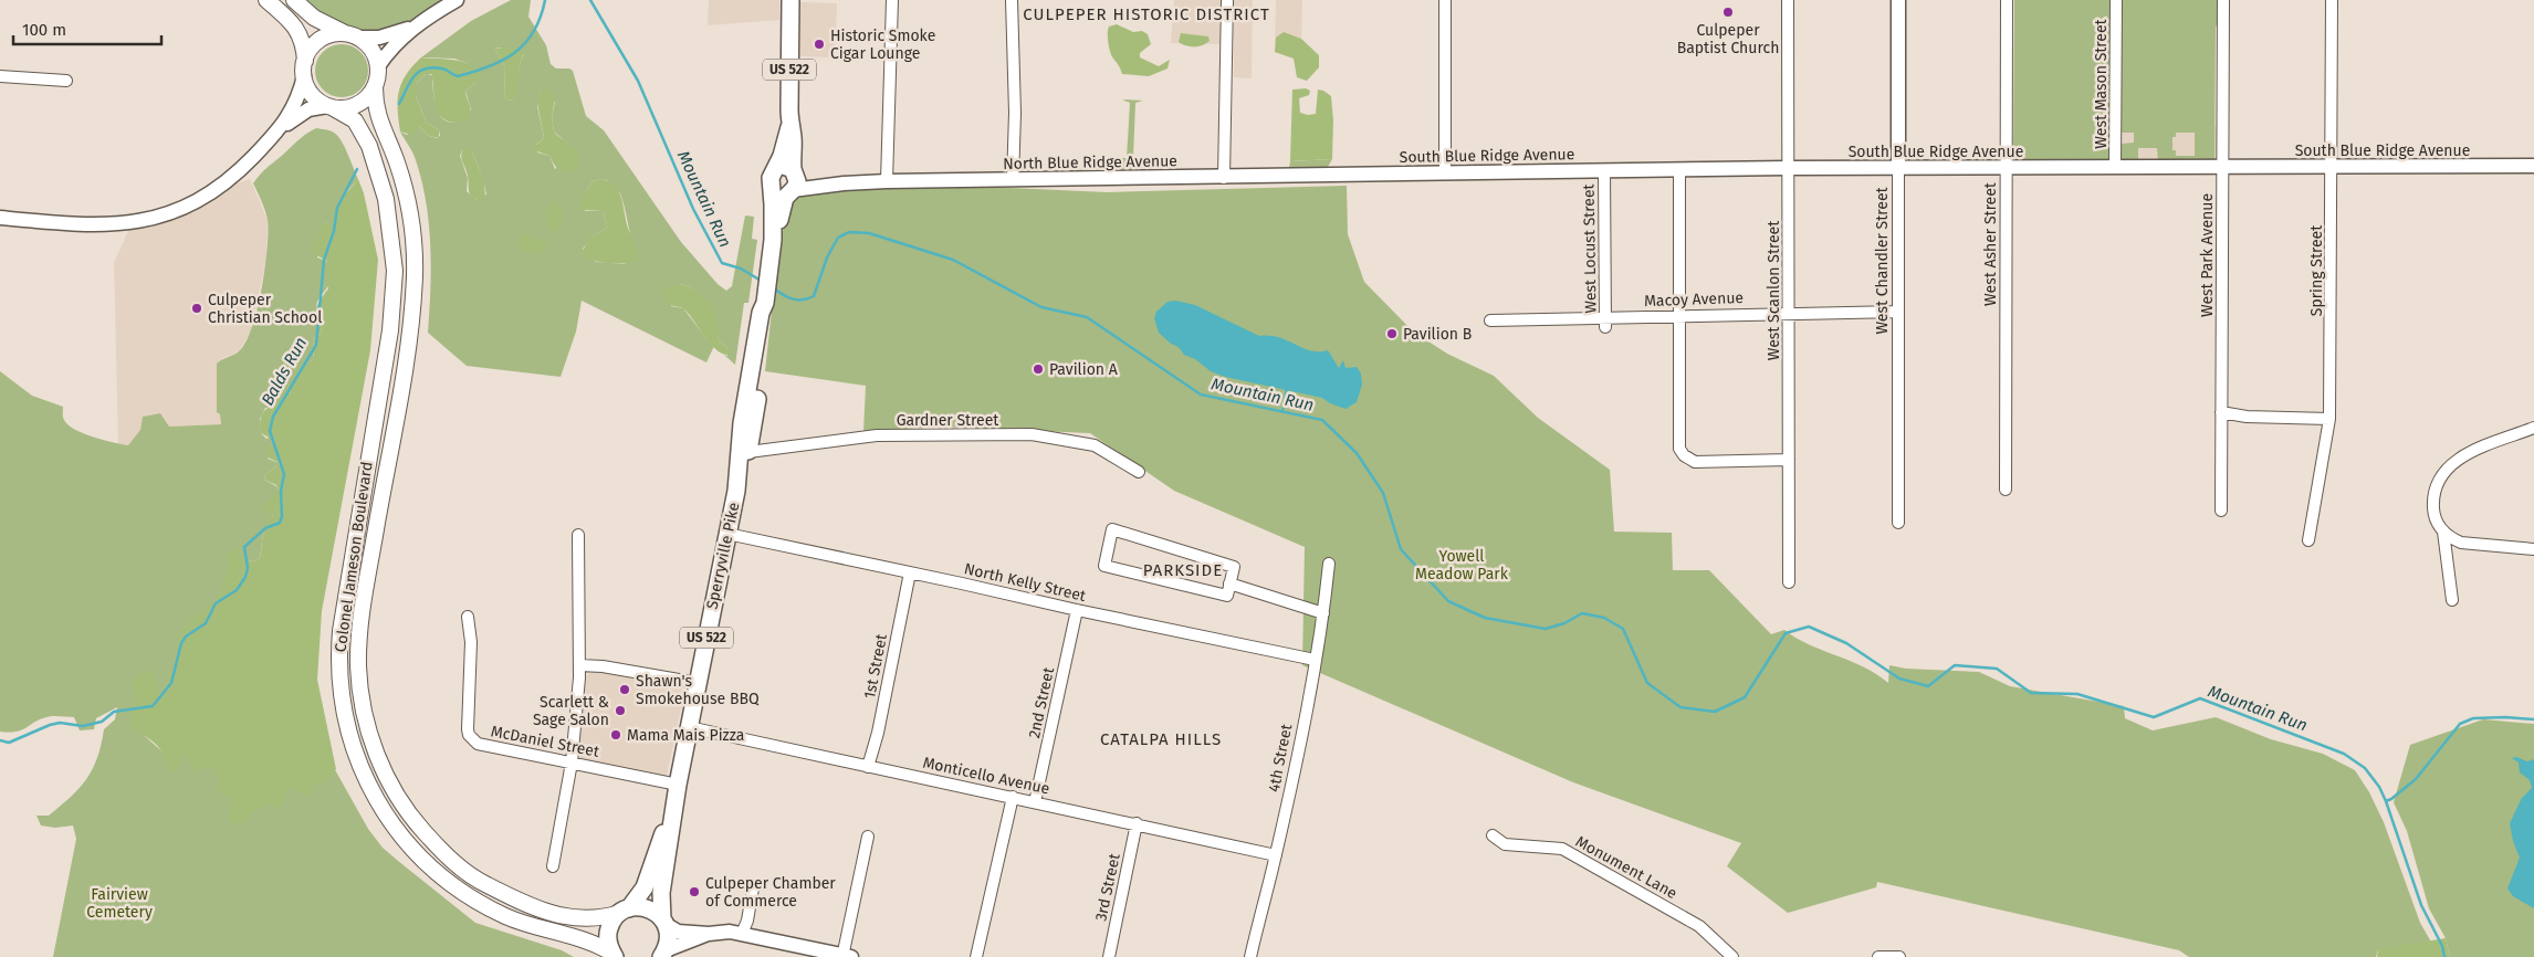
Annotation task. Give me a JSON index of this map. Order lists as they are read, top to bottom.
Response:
{
  "streets": {
    "main road": ["US 522", "Sperryville Pike", "Colonel Jameson Boulevard"],
    "street": [
      "West Mason Street",
      "South Blue Ridge Avenue",
      "North Blue Ridge Avenue",
      "West Asher Street",
      "West Locust Street",
      "West Park Avenue",
      "West Chandler Street",
      "Spring Street",
      "West Scanlon Street",
      "Macoy Avenue",
      "Gardner Street",
      "North Kelly Street",
      "1st Street",
      "2nd Street",
      "McDaniel Street",
      "4th Street",
      "Monticello Avenue",
      "Monument Lane",
      "3rd Street"
    ]
  },
  "crossings": [
    ["US 522", "North Blue Ridge Avenue"],
    ["US 522", "Sperryville Pike"],
    ["US 522", "Colonel Jameson Boulevard"],
    ["West Mason Street", "South Blue Ridge Avenue"],
    ["South Blue Ridge Avenue", "North Blue Ridge Avenue"],
    ["South Blue Ridge Avenue", "West Asher Street"],
    ["South Blue Ridge Avenue", "West Locust Street"],
    ["South Blue Ridge Avenue", "West Park Avenue"],
    ["South Blue Ridge Avenue", "West Chandler Street"],
    ["South Blue Ridge Avenue", "Spring Street"],
    ["South Blue Ridge Avenue", "West Scanlon Street"],
    ["North Blue Ridge Avenue", "Sperryville Pike"],
    ["West Locust Street", "Macoy Avenue"],
    ["West Chandler Street", "Macoy Avenue"],
    ["West Scanlon Street", "Macoy Avenue"],
    ["Gardner Street", "Sperryville Pike"],
    ["Sperryville Pike", "Colonel Jameson Boulevard"],
    ["Sperryville Pike", "North Kelly Street"],
    ["Sperryville Pike", "McDaniel Street"],
    ["Sperryville Pike", "Monticello Avenue"],
    ["North Kelly Street", "1st Street"],
    ["North Kelly Street", "2nd Street"],
    ["North Kelly Street", "4th Street"],
    ["1st Street", "Monticello Avenue"],
    ["2nd Street", "Monticello Avenue"],
    ["4th Street", "Monticello Avenue"],
    ["Monticello Avenue", "3rd Street"]
  ],
  "districts": ["CULPEPER HISTORIC DISTRICT", "PARKSIDE", "CATALPA HILLS"],
  "water": ["Mountain Run", "Balds Run"],
  "parks": ["Yowell Meadow Park", "Fairview Cemetery"],
  "places": [
    "Culpeper Baptist Church",
    "Historic Smoke Cigar Lounge",
    "Culpeper Christian School",
    "Pavilion B",
    "Pavilion A",
    "Shawn's Smokehouse BBQ",
    "Scarlett & Sage Salon",
    "Mama Mais Pizza",
    "Culpeper Chamber of Commerce"
  ],
  "scale_bar": "100 m"
}
